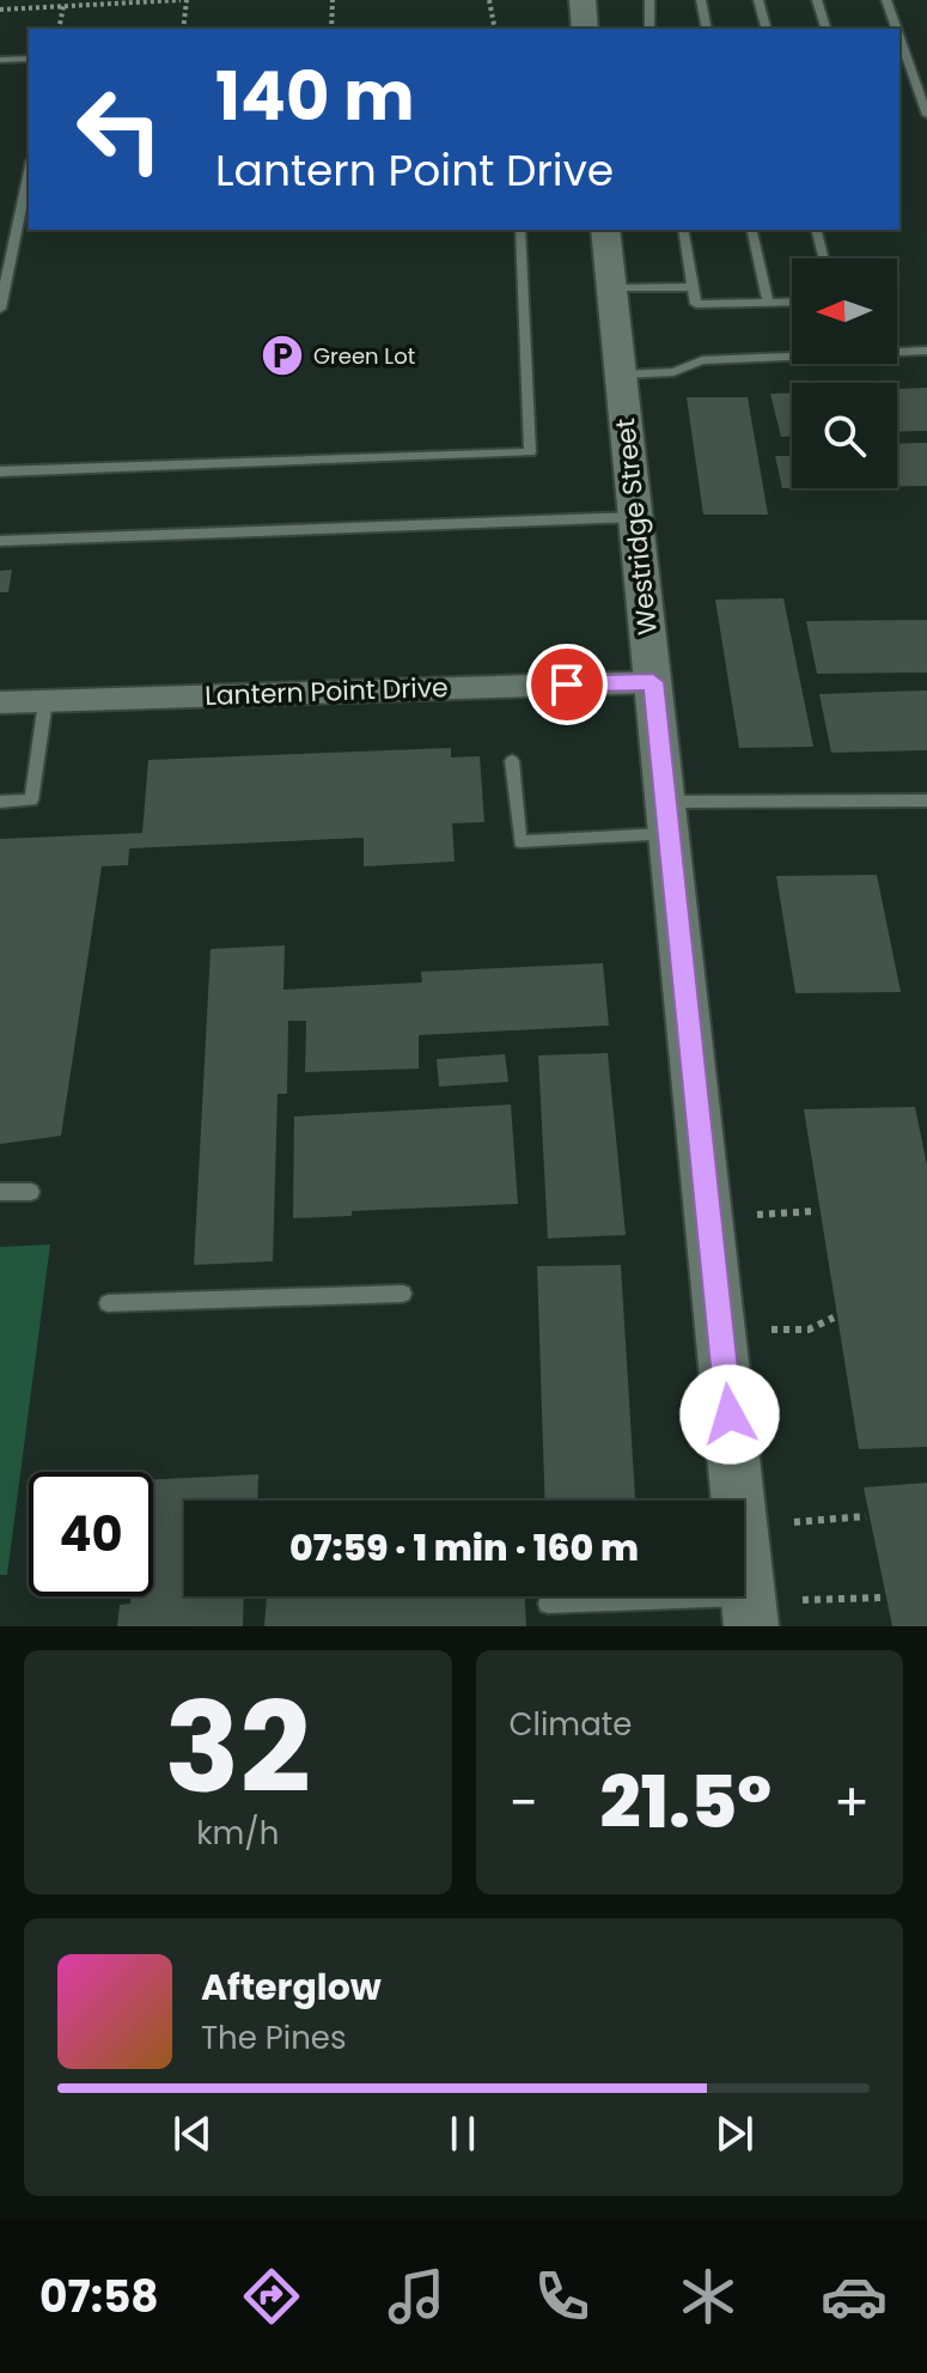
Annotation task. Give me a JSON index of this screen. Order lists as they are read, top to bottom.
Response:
{
  "streets": {
    "street": ["Westridge Street", "Lantern Point Drive"]
  },
  "crossings": [
    ["Westridge Street", "Lantern Point Drive"]
  ],
  "places": {
    "parking": ["Green Lot"]
  },
  "north": "left",
  "page": {
    "turn": ["140 m", "Lantern Point Drive"],
    "limit": "40",
    "trip": "07:59 · 1 min · 160 m",
    "tile": [
      ["32", "km/h"],
      "Climate"
    ],
    "heat": ["−", "21.5°", "+"],
    "song": ["Afterglow", "The Pines"],
    "tabs": "07:58"
  }
}
